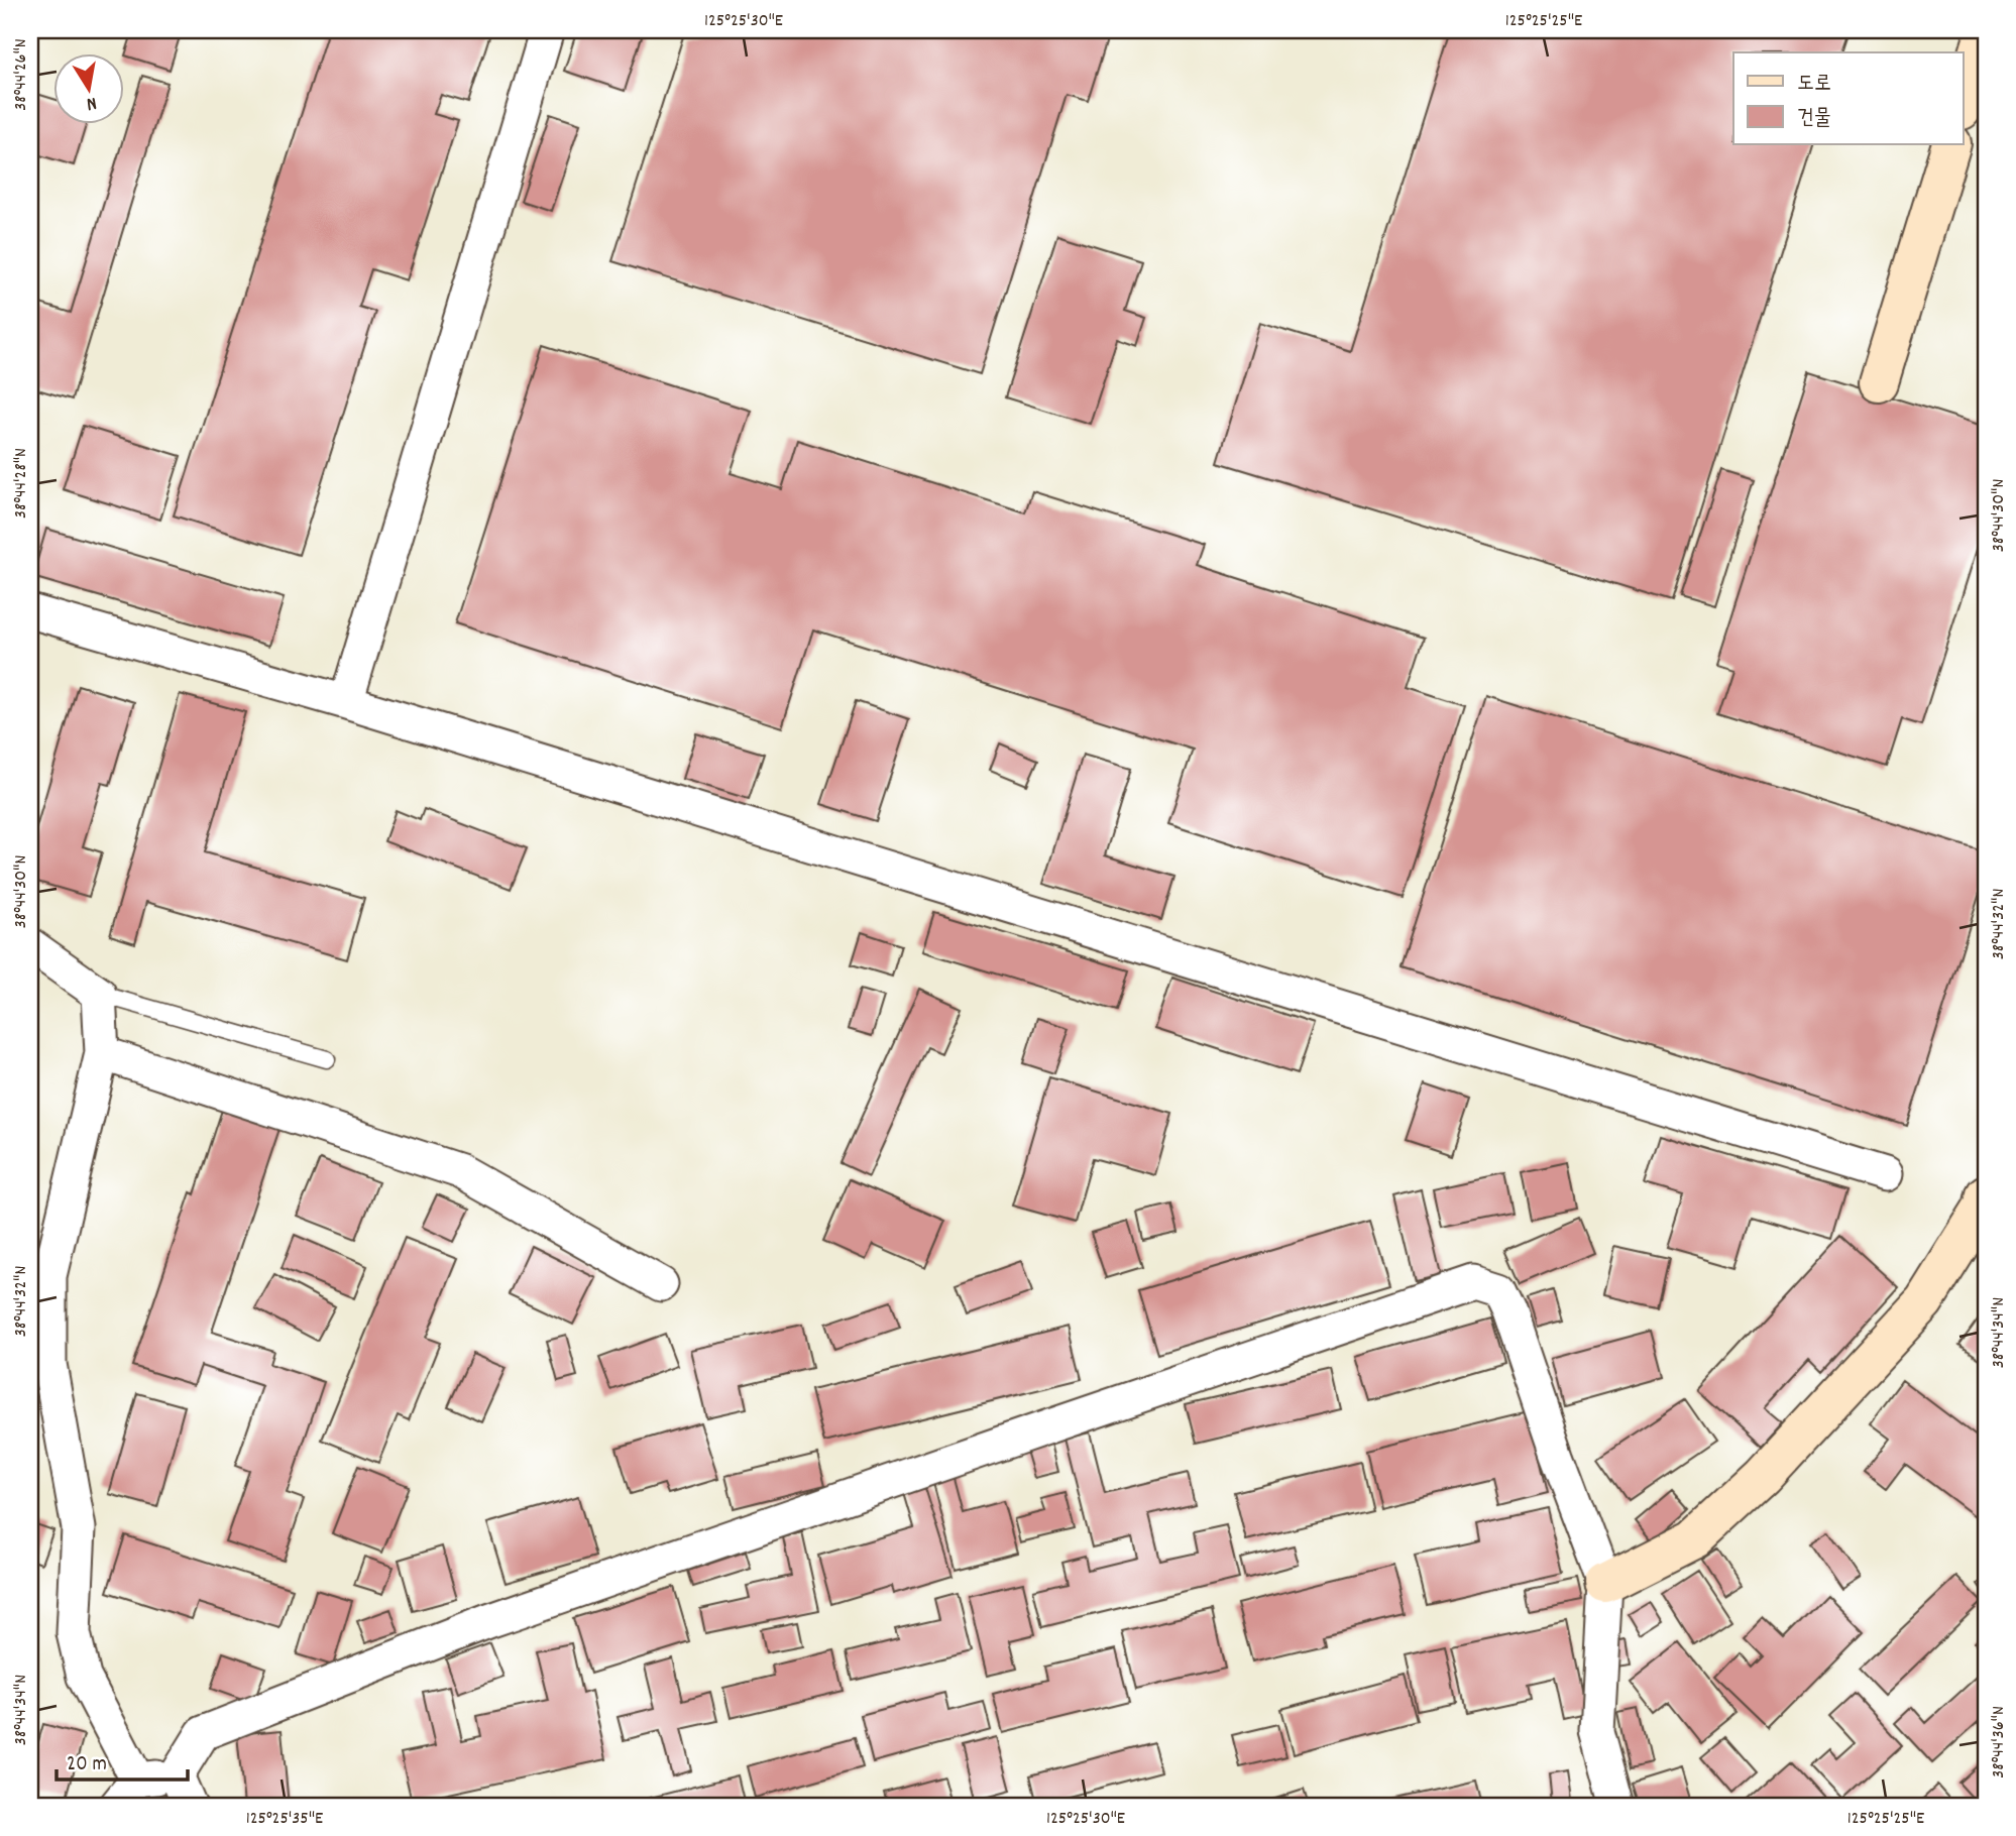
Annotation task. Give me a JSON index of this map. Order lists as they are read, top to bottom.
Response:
{
  "legend": ["도로", "건물"],
  "scale_bar": "20 m",
  "north": "bottom",
  "coordinates": [
    "125°25'30\"E",
    "125°25'25\"E",
    "38°44'26\"N",
    "38°44'28\"N",
    "38°44'30\"N",
    "38°44'32\"N",
    "38°44'34\"N",
    "38°44'36\"N",
    "125°25'35\"E"
  ]
}
